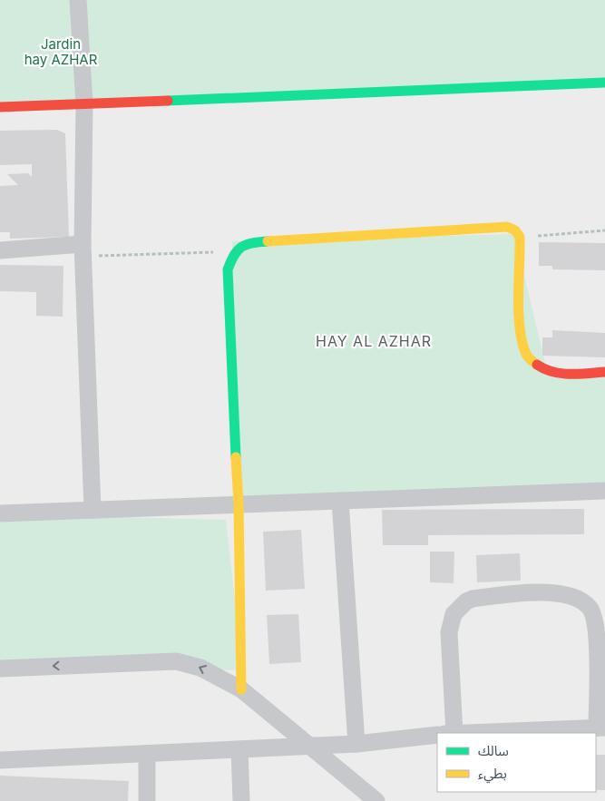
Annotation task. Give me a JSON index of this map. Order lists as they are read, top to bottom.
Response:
{
  "districts": ["HAY AL AZHAR"],
  "parks": ["Jardin hay AZHAR"],
  "legend": ["سالك", "بطيء"]
}
